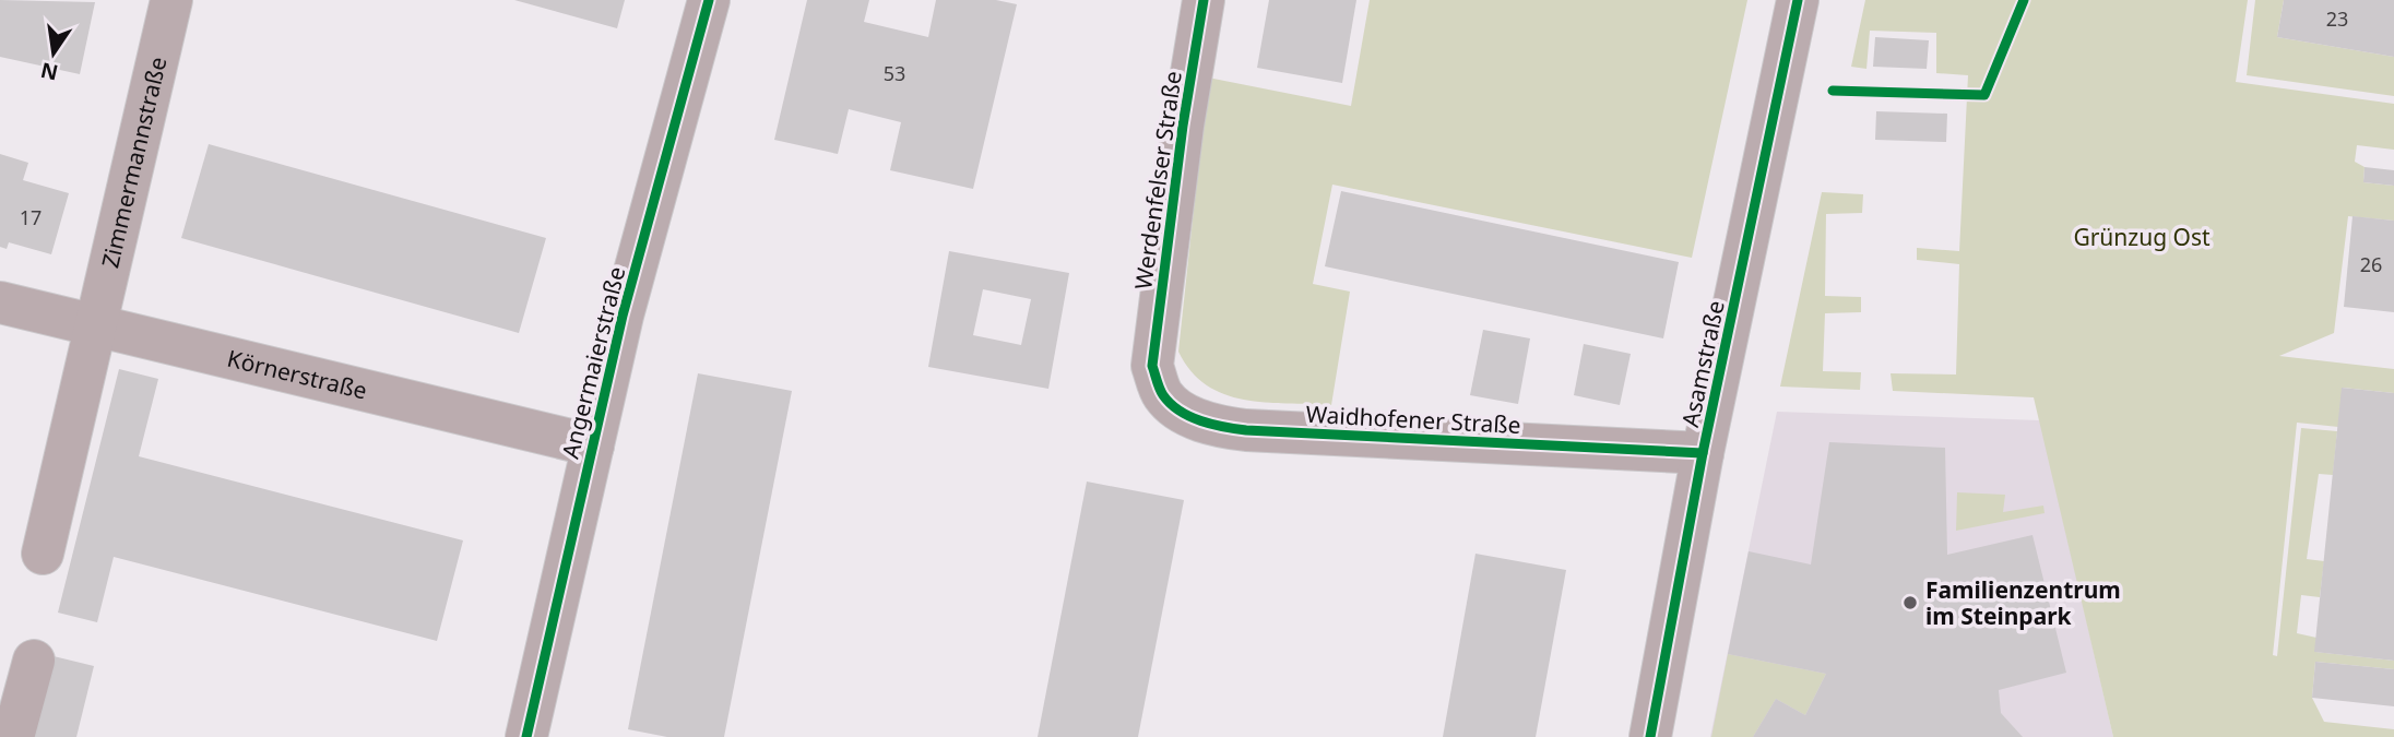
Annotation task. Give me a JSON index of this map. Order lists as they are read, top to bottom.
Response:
{
  "streets": {
    "street": [
      "Zimmermannstraße",
      "Werdenfelser Straße",
      "Angermaierstraße",
      "Asamstraße",
      "Körnerstraße",
      "Waidhofener Straße"
    ]
  },
  "crossings": [
    ["Zimmermannstraße", "Körnerstraße"],
    ["Werdenfelser Straße", "Waidhofener Straße"],
    ["Angermaierstraße", "Körnerstraße"],
    ["Asamstraße", "Waidhofener Straße"]
  ],
  "parks": ["Grünzug Ost"],
  "places": ["Familienzentrum im Steinpark"],
  "house_numbers": [
    "23",
    "53",
    "17",
    "26"
  ],
  "north": "bottom"
}
